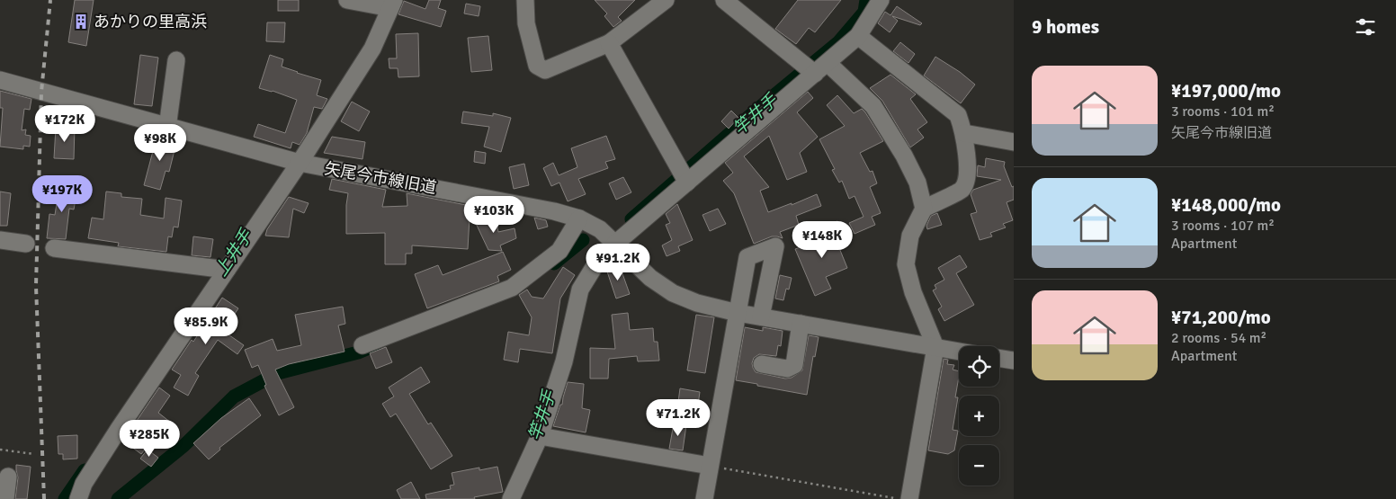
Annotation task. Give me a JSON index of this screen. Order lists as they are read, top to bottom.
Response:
{
  "streets": {
    "street": ["矢尾今市線旧道"]
  },
  "water": ["竿井手", "上井手"],
  "places": {
    "building": ["あかりの里高浜"]
  },
  "page": {
    "heading": "9 homes",
    "list": [
      {
        "name": "¥197,000/mo",
        "note": "3 rooms · 101 m² · 矢尾今市線旧道"
      },
      {
        "name": "¥148,000/mo",
        "note": "3 rooms · 107 m² · Apartment"
      },
      {
        "name": "¥71,200/mo",
        "note": "2 rooms · 54 m² · Apartment"
      }
    ],
    "price": [
      "¥172K",
      "¥98K",
      "¥197K",
      "¥103K",
      "¥148K",
      "¥91.2K",
      "¥85.9K",
      "¥71.2K",
      "¥285K"
    ],
    "map_buttons": ["+", "−"]
  }
}
